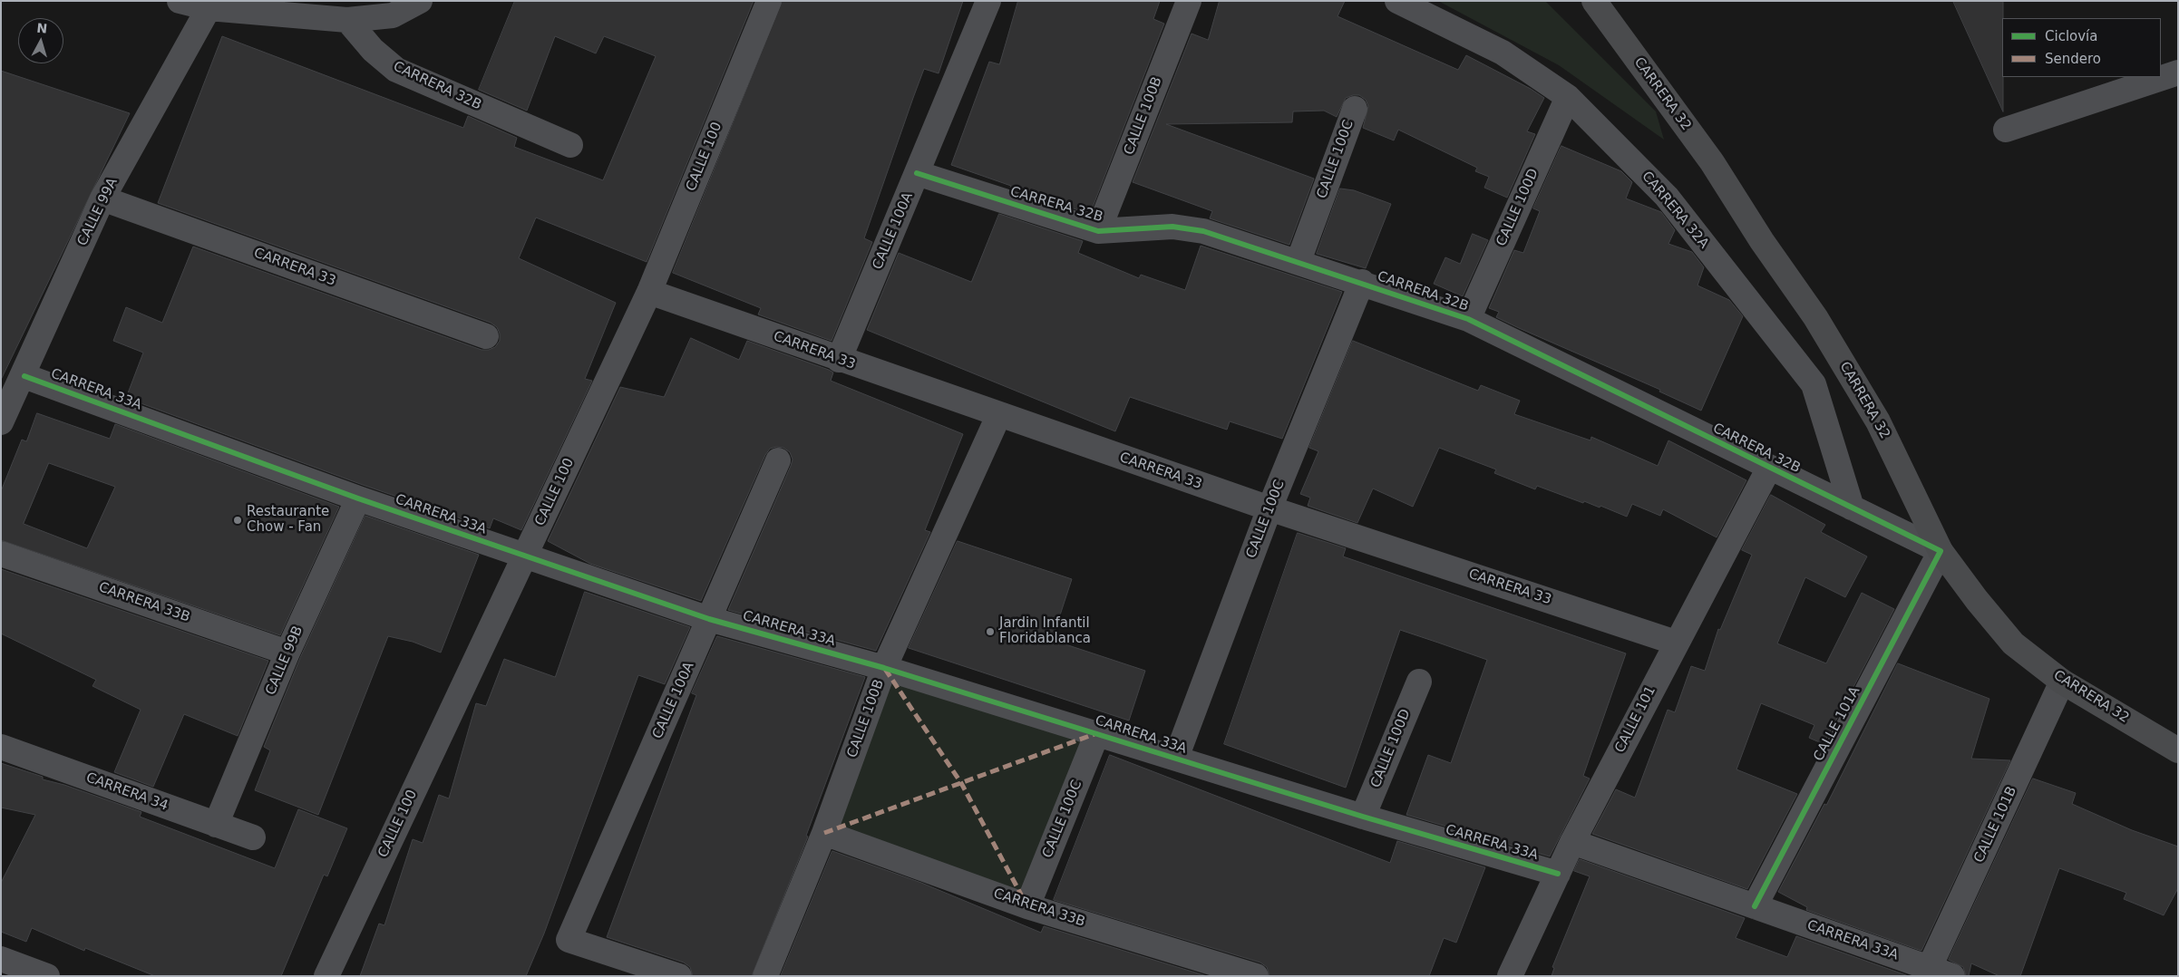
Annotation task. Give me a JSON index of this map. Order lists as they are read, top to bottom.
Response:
{
  "streets": {
    "main road": ["CARRERA 32"],
    "street": [
      "CARRERA 32B",
      "CALLE 100B",
      "CALLE 100",
      "CALLE 100C",
      "CALLE 100D",
      "CARRERA 32A",
      "CALLE 99A",
      "CALLE 100A",
      "CARRERA 33",
      "CARRERA 33A",
      "CARRERA 33B",
      "CALLE 99B",
      "CALLE 101",
      "CALLE 101A",
      "CARRERA 34",
      "CALLE 101B"
    ]
  },
  "crossings": [
    ["CARRERA 32B", "CARRERA 32"],
    ["CARRERA 32B", "CALLE 100B"],
    ["CARRERA 32B", "CALLE 100C"],
    ["CARRERA 32B", "CALLE 100D"],
    ["CARRERA 32B", "CARRERA 32A"],
    ["CARRERA 32B", "CALLE 100A"],
    ["CARRERA 32B", "CALLE 101"],
    ["CARRERA 32B", "CALLE 101A"],
    ["CARRERA 32", "CALLE 101A"],
    ["CARRERA 32", "CALLE 101B"],
    ["CALLE 100B", "CARRERA 33"],
    ["CALLE 100B", "CARRERA 33A"],
    ["CALLE 100B", "CARRERA 33B"],
    ["CALLE 100", "CARRERA 33"],
    ["CALLE 100", "CARRERA 33A"],
    ["CALLE 100C", "CARRERA 33"],
    ["CALLE 100C", "CARRERA 33A"],
    ["CALLE 100C", "CARRERA 33B"],
    ["CALLE 100D", "CARRERA 32A"],
    ["CALLE 100D", "CARRERA 33A"],
    ["CALLE 99A", "CARRERA 33"],
    ["CALLE 99A", "CARRERA 33A"],
    ["CALLE 100A", "CARRERA 33"],
    ["CALLE 100A", "CARRERA 33A"],
    ["CARRERA 33", "CALLE 101"],
    ["CARRERA 33A", "CALLE 99B"],
    ["CARRERA 33A", "CALLE 101"],
    ["CARRERA 33A", "CALLE 101A"],
    ["CARRERA 33A", "CALLE 101B"],
    ["CARRERA 33B", "CALLE 99B"],
    ["CALLE 99B", "CARRERA 34"]
  ],
  "places": ["Restaurante Chow - Fan", "Jardin Infantil Floridablanca"],
  "legend": ["Ciclovía", "Sendero"],
  "north": "top"
}
